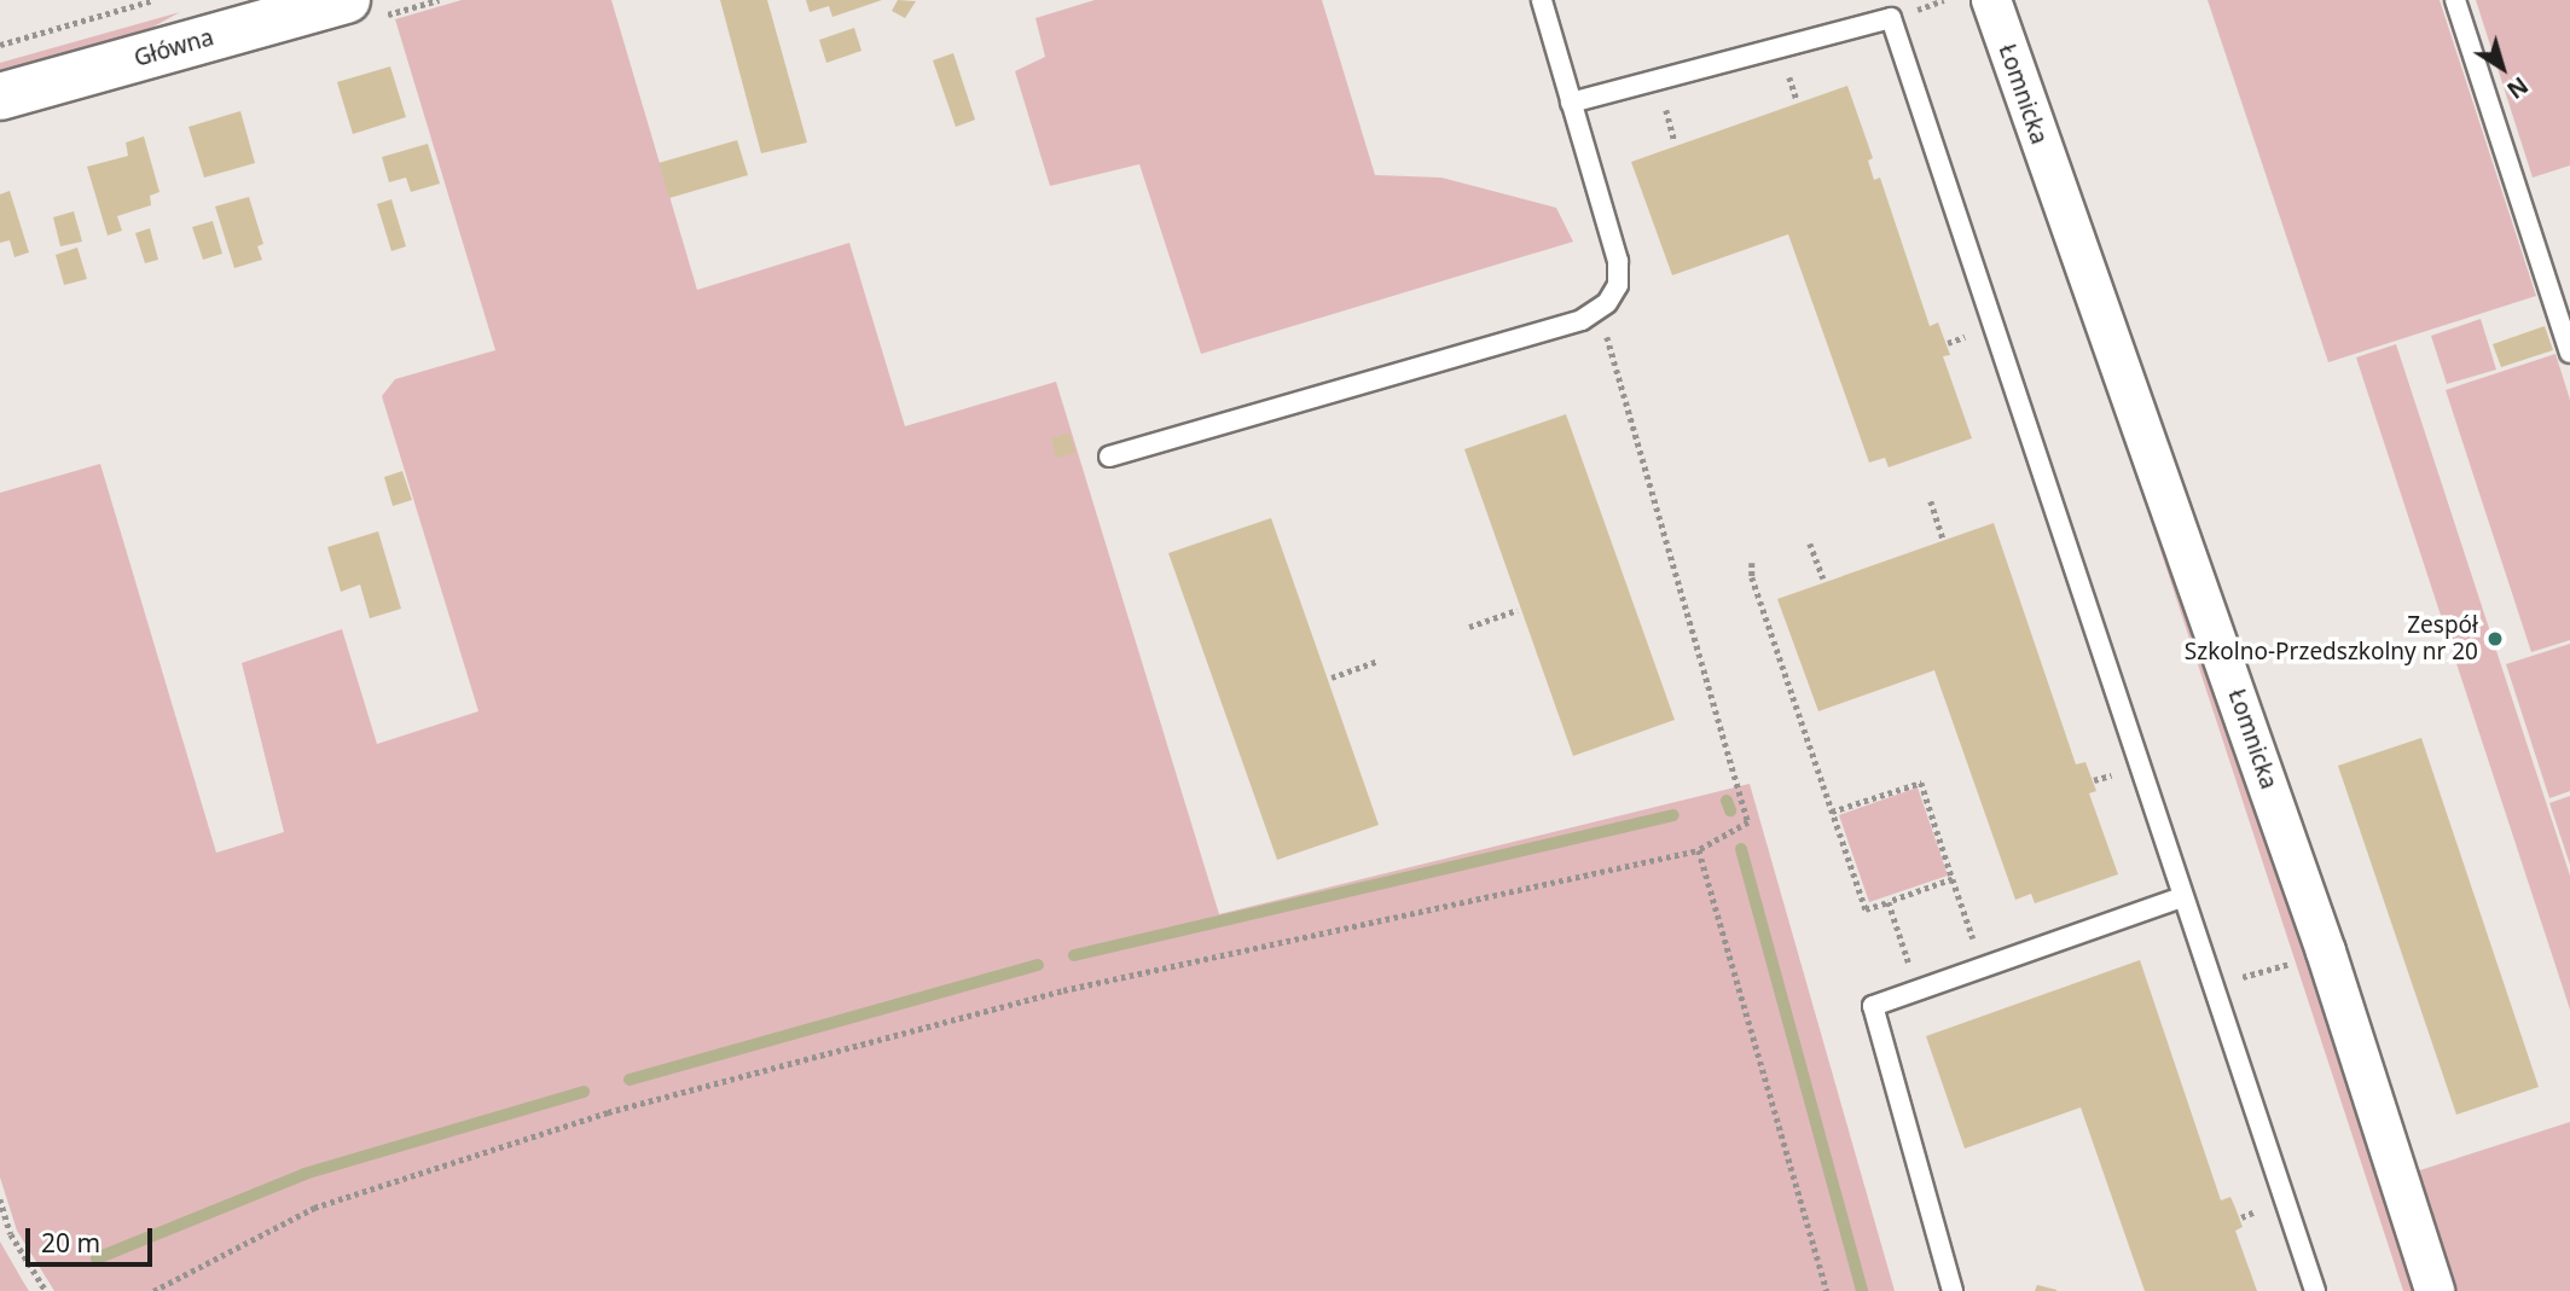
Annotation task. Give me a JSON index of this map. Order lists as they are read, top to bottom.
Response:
{
  "streets": {
    "street": ["Główna", "Łomnicka"]
  },
  "places": ["Zespół Szkolno-Przedszkolny nr 20"],
  "scale_bar": "20 m",
  "north": "bottom right"
}
